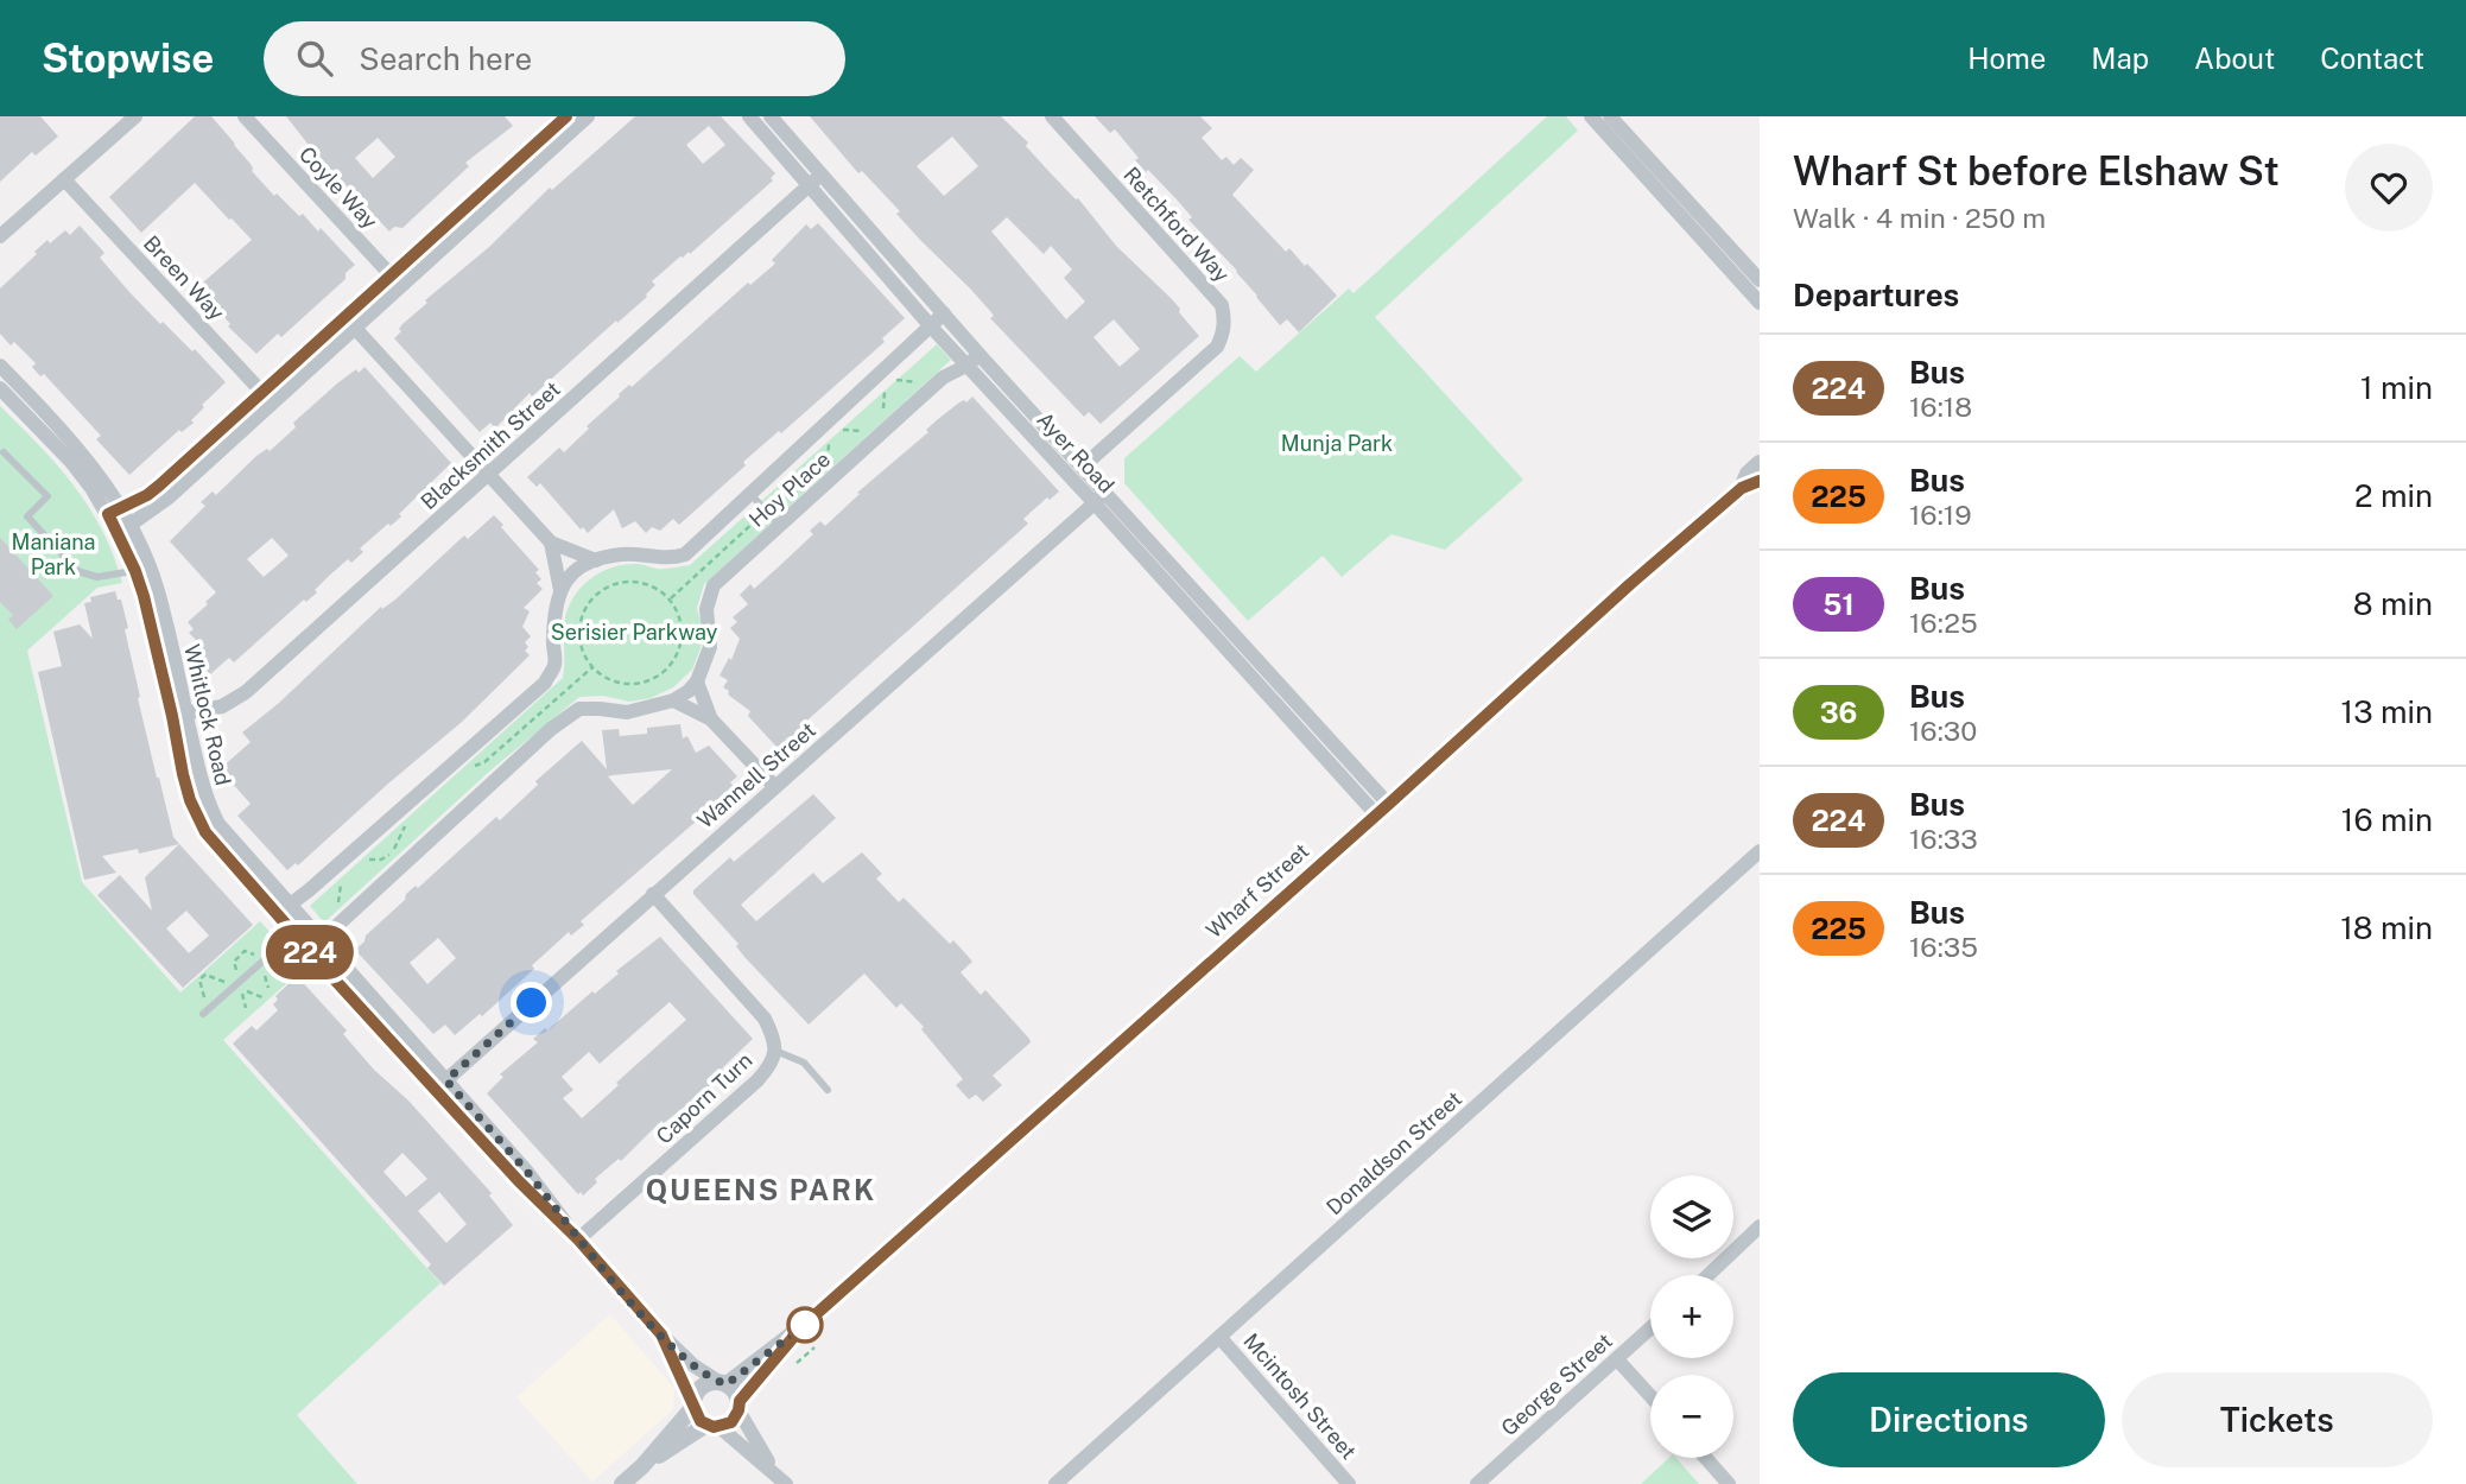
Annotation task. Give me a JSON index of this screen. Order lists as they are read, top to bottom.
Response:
{
  "streets": {
    "street": [
      "Coyle Way",
      "Retchford Way",
      "Breen Way",
      "Blacksmith Street",
      "Ayer Road",
      "Hoy Place",
      "Whitlock Road",
      "Wannell Street",
      "Wharf Street",
      "Caporn Turn",
      "Donaldson Street",
      "George Street",
      "Mcintosh Street"
    ]
  },
  "crossings": [
    ["Retchford Way", "Ayer Road"],
    ["Blacksmith Street", "Ayer Road"],
    ["Blacksmith Street", "Whitlock Road"],
    ["Ayer Road", "Hoy Place"],
    ["Ayer Road", "Wannell Street"],
    ["Ayer Road", "Wharf Street"],
    ["Whitlock Road", "Wannell Street"],
    ["Whitlock Road", "Wharf Street"],
    ["Whitlock Road", "Caporn Turn"],
    ["Wannell Street", "Caporn Turn"],
    ["Donaldson Street", "Mcintosh Street"]
  ],
  "districts": ["QUEENS PARK"],
  "parks": ["Munja Park", "Maniana Park", "Serisier Parkway"],
  "lines": ["bus line 224"],
  "page": {
    "header": "Stopwise",
    "search": "Search here",
    "nav": [
      "Home",
      "Map",
      "About",
      "Contact"
    ],
    "on_map": "224",
    "heading": [
      ["Wharf St before Elshaw St", "Walk · 4 min · 250 m"],
      "Departures"
    ],
    "list": [
      {
        "mark": "224",
        "name": "Bus",
        "note": "16:18",
        "value": "1 min"
      },
      {
        "mark": "225",
        "name": "Bus",
        "note": "16:19",
        "value": "2 min"
      },
      {
        "mark": "51",
        "name": "Bus",
        "note": "16:25",
        "value": "8 min"
      },
      {
        "mark": "36",
        "name": "Bus",
        "note": "16:30",
        "value": "13 min"
      },
      {
        "mark": "224",
        "name": "Bus",
        "note": "16:33",
        "value": "16 min"
      },
      {
        "mark": "225",
        "name": "Bus",
        "note": "16:35",
        "value": "18 min"
      }
    ],
    "map_buttons": ["+", "−"],
    "buttons": ["Directions", "Tickets"]
  }
}
